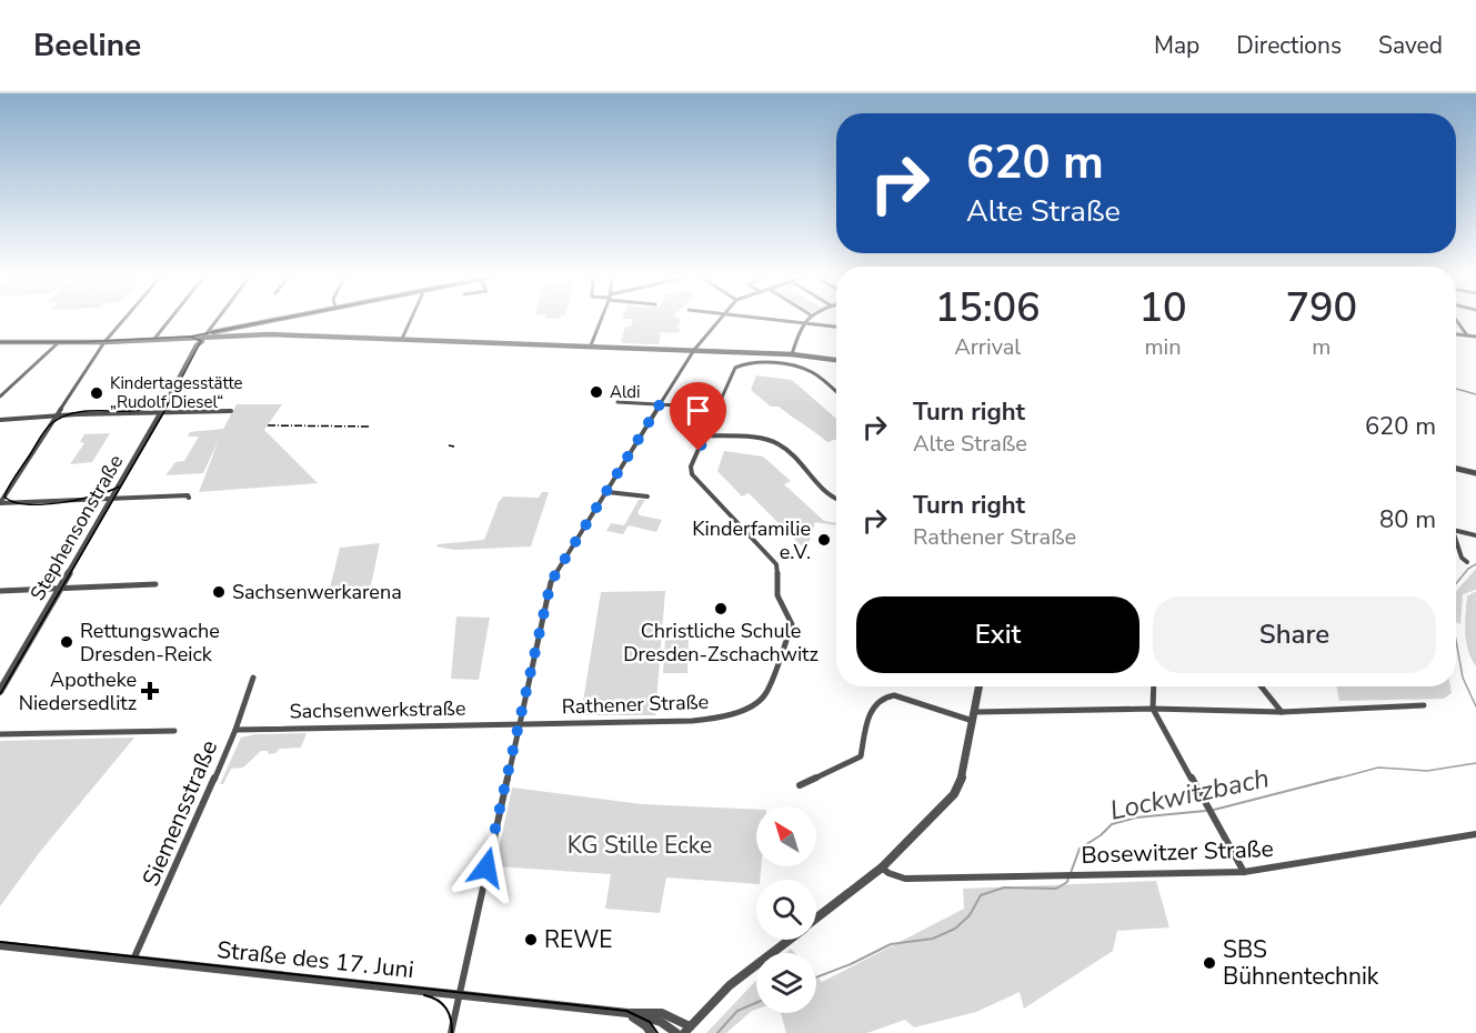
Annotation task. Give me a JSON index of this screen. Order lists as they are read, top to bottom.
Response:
{
  "streets": {
    "street": [
      "Stephensonstraße",
      "Rathener Straße",
      "Sachsenwerkstraße",
      "Siemensstraße",
      "Bosewitzer Straße",
      "Straße des 17. Juni"
    ]
  },
  "crossings": [
    ["Rathener Straße", "Sachsenwerkstraße"],
    ["Sachsenwerkstraße", "Siemensstraße"],
    ["Siemensstraße", "Straße des 17. Juni"]
  ],
  "water": ["Lockwitzbach"],
  "parks": ["KG Stille Ecke"],
  "places": {
    "other": [
      "Aldi",
      "Kindertagesstätte „Rudolf Diesel“",
      "Kinderfamilie e.V.",
      "Sachsenwerkarena",
      "Christliche Schule Dresden-Zschachwitz",
      "Rettungswache Dresden-Reick",
      "REWE",
      "SBS Bühnentechnik"
    ],
    "health": ["Apotheke Niedersedlitz"]
  },
  "north": "top left",
  "page": {
    "header": "Beeline",
    "nav": ["Map", "Directions", "Saved"],
    "turn": ["620 m", "Alte Straße"],
    "eta": [
      "15:06",
      "Arrival",
      "10",
      "min",
      "790",
      "m"
    ],
    "list": [
      {
        "name": "Turn right",
        "note": "Alte Straße",
        "value": "620 m"
      },
      {
        "name": "Turn right",
        "note": "Rathener Straße",
        "value": "80 m"
      }
    ],
    "buttons": ["Exit", "Share"]
  }
}
